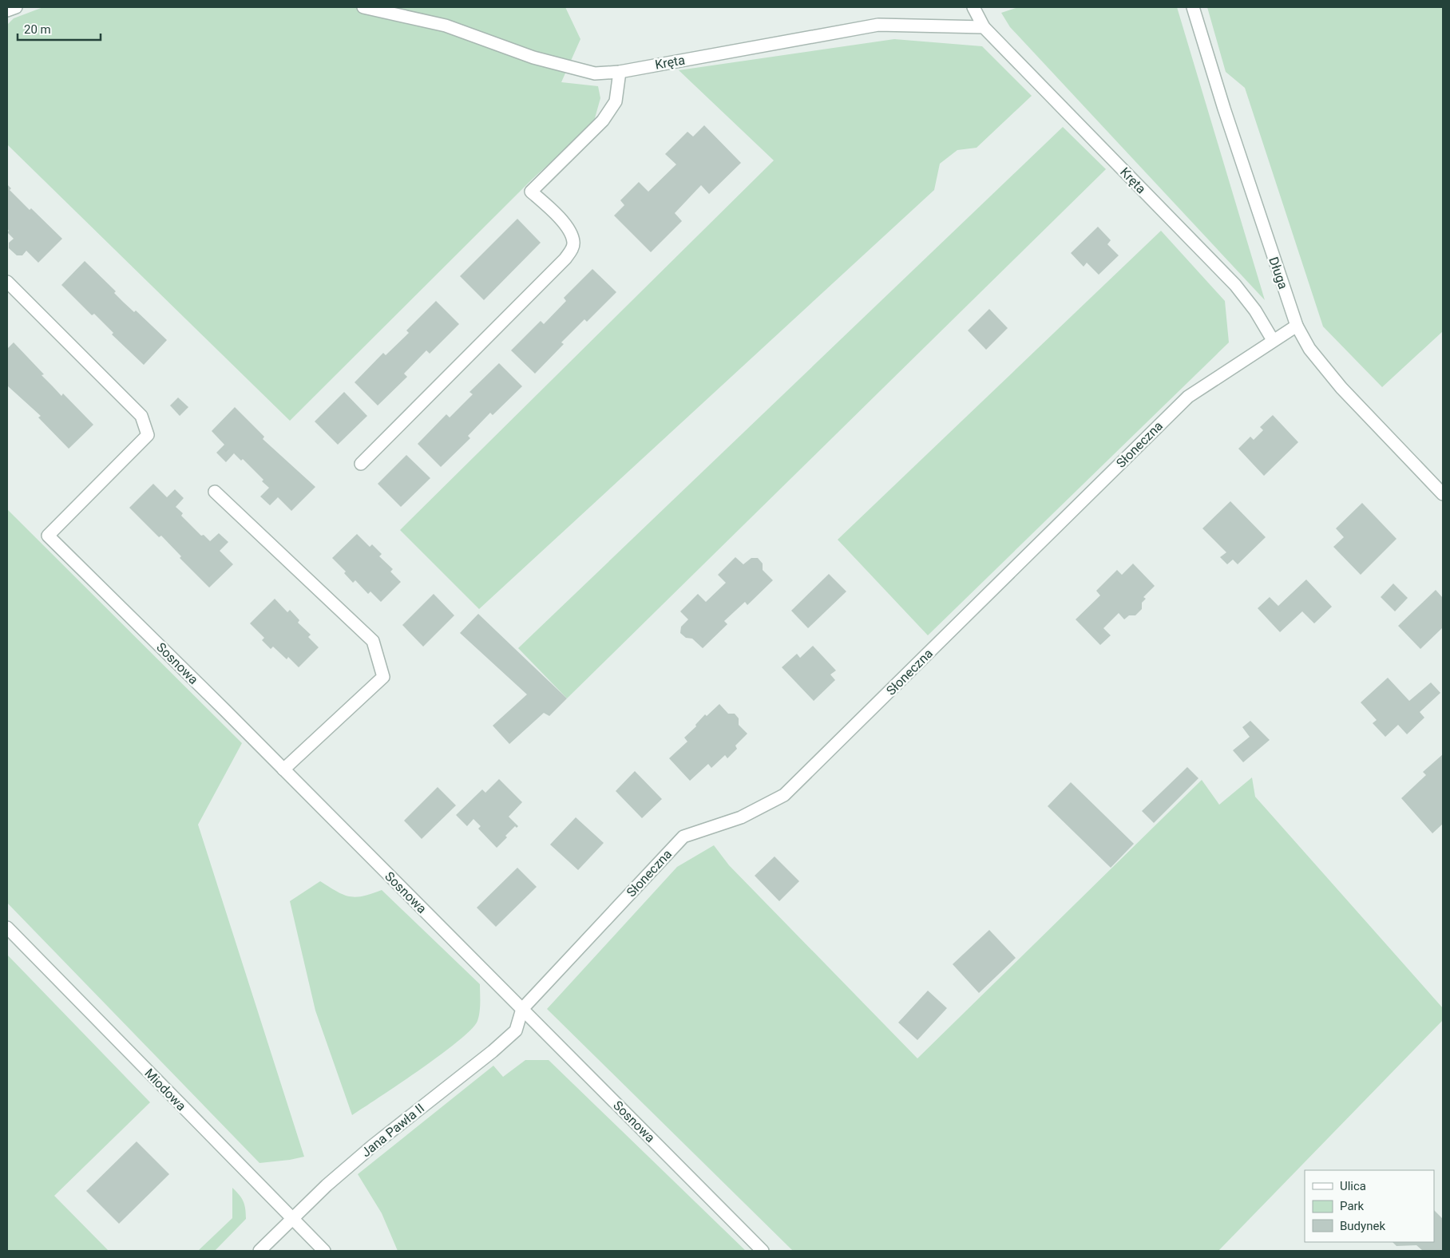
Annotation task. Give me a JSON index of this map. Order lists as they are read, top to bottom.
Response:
{
  "streets": {
    "street": [
      "Kręta",
      "Długa",
      "Słoneczna",
      "Sosnowa",
      "Miodowa",
      "Jana Pawła II"
    ]
  },
  "crossings": [
    ["Kręta", "Słoneczna"],
    ["Długa", "Słoneczna"],
    ["Słoneczna", "Sosnowa"],
    ["Słoneczna", "Jana Pawła II"],
    ["Sosnowa", "Jana Pawła II"],
    ["Miodowa", "Jana Pawła II"]
  ],
  "legend": ["Ulica", "Park", "Budynek"],
  "scale_bar": "20 m"
}
